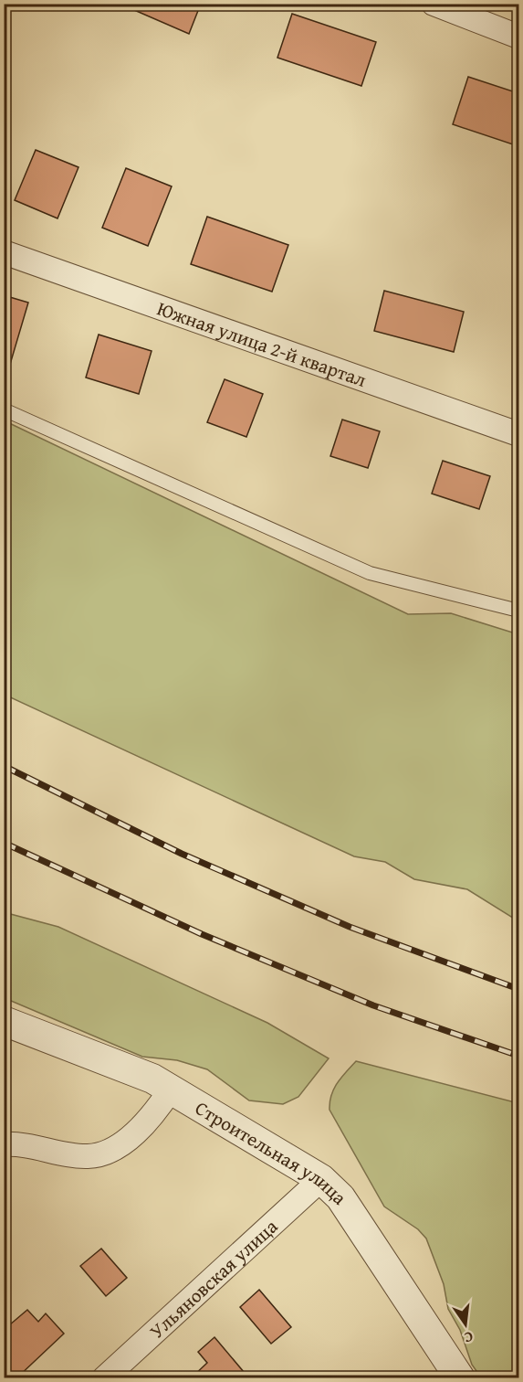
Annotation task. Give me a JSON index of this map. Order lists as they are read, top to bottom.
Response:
{
  "streets": {
    "street": ["Южная улица 2-й квартал", "Строительная улица", "Ульяновская улица"]
  },
  "crossings": [
    ["Строительная улица", "Ульяновская улица"]
  ],
  "north": "bottom"
}
